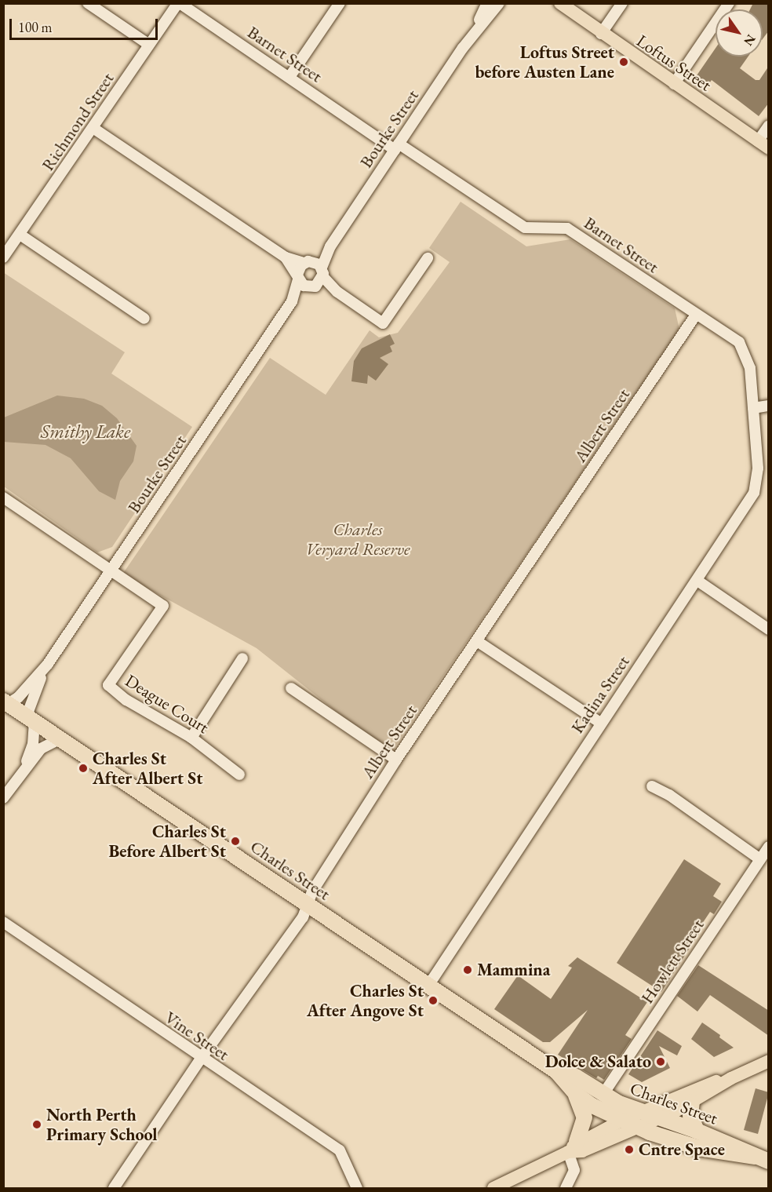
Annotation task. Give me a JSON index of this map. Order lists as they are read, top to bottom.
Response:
{
  "streets": {
    "highway": ["Charles Street"],
    "main road": ["Loftus Street"],
    "street": [
      "Barnet Street",
      "Richmond Street",
      "Bourke Street",
      "Albert Street",
      "Kadina Street",
      "Deague Court",
      "Howlett Street",
      "Vine Street"
    ]
  },
  "crossings": [
    ["Barnet Street", "Richmond Street"],
    ["Barnet Street", "Bourke Street"],
    ["Barnet Street", "Albert Street"],
    ["Barnet Street", "Kadina Street"],
    ["Bourke Street", "Deague Court"],
    ["Bourke Street", "Charles Street"],
    ["Albert Street", "Charles Street"],
    ["Albert Street", "Vine Street"],
    ["Kadina Street", "Charles Street"],
    ["Charles Street", "Howlett Street"]
  ],
  "water": ["Smithy Lake"],
  "parks": ["Charles Veryard Reserve"],
  "places": [
    "Loftus Street before Austen Lane",
    "Charles St After Albert St",
    "Charles St Before Albert St",
    "Mammina",
    "Charles St After Angove St",
    "Dolce & Salato",
    "North Perth Primary School",
    "Cntre Space"
  ],
  "scale_bar": "100 m",
  "north": "bottom right"
}
